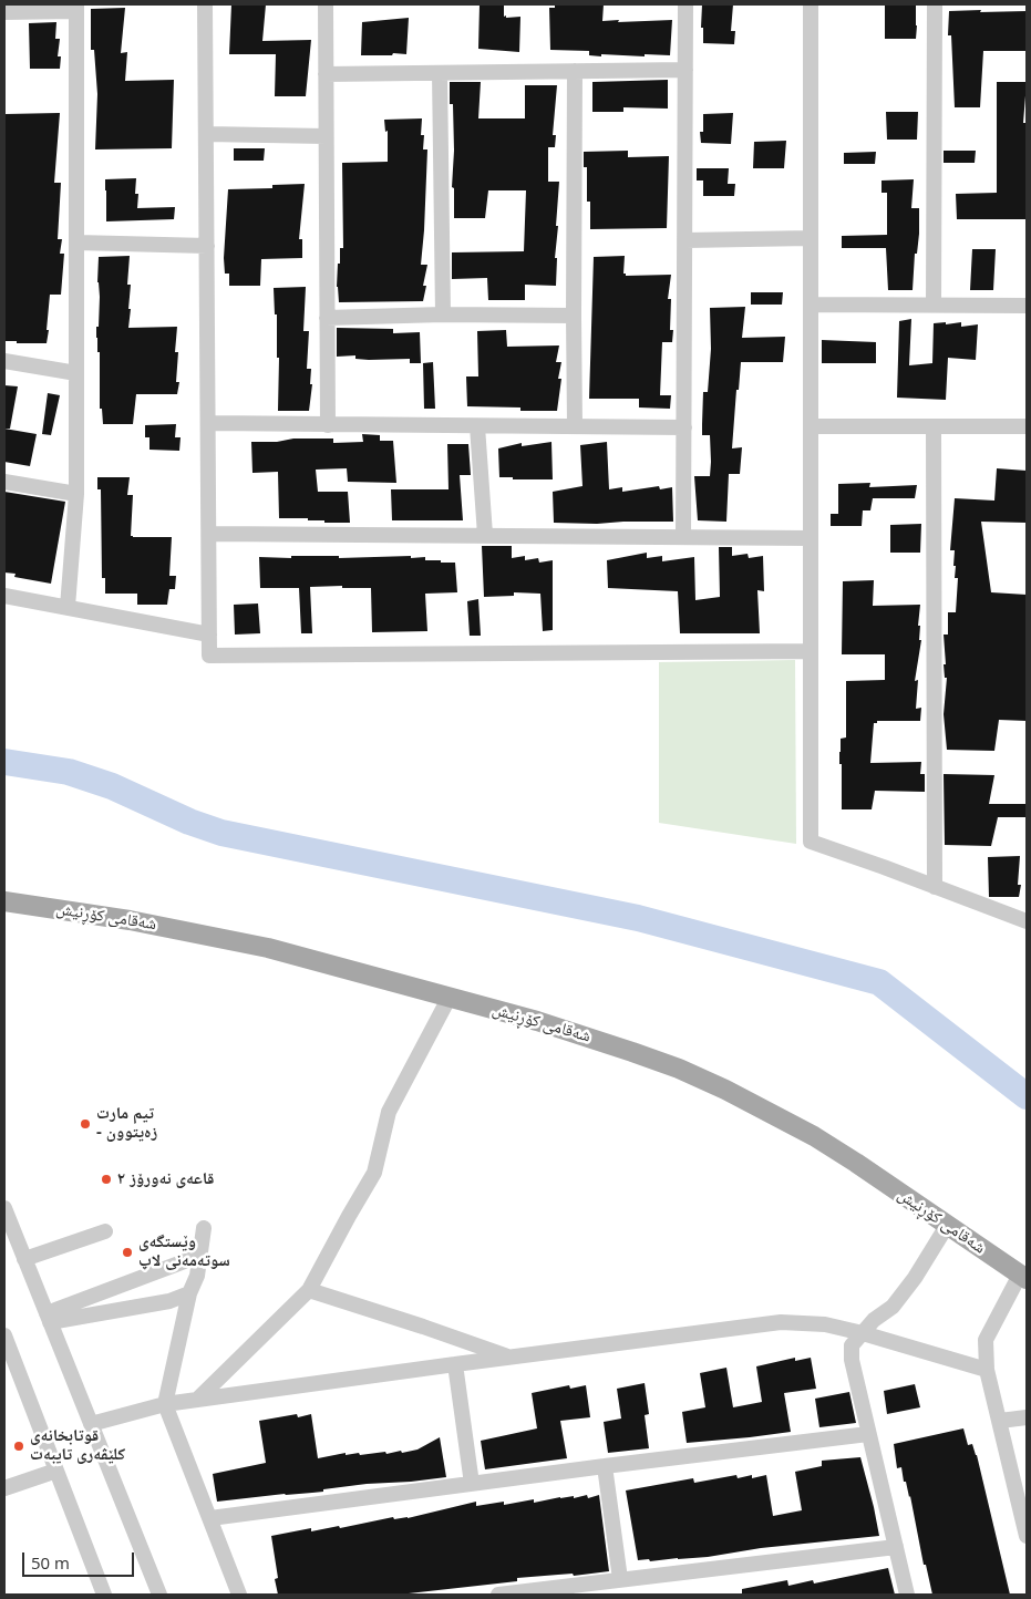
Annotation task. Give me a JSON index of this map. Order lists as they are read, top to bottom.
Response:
{
  "streets": {
    "main road": ["شەقامی کۆڕنیش"]
  },
  "places": [
    "تیم مارت - زەیتوون",
    "قاعەی نەورۆز ٢",
    "وێستگەی سوتەمەنی لاپ",
    "قوتابخانەی کلێڤەری تایبەت"
  ],
  "scale_bar": "50 m"
}
